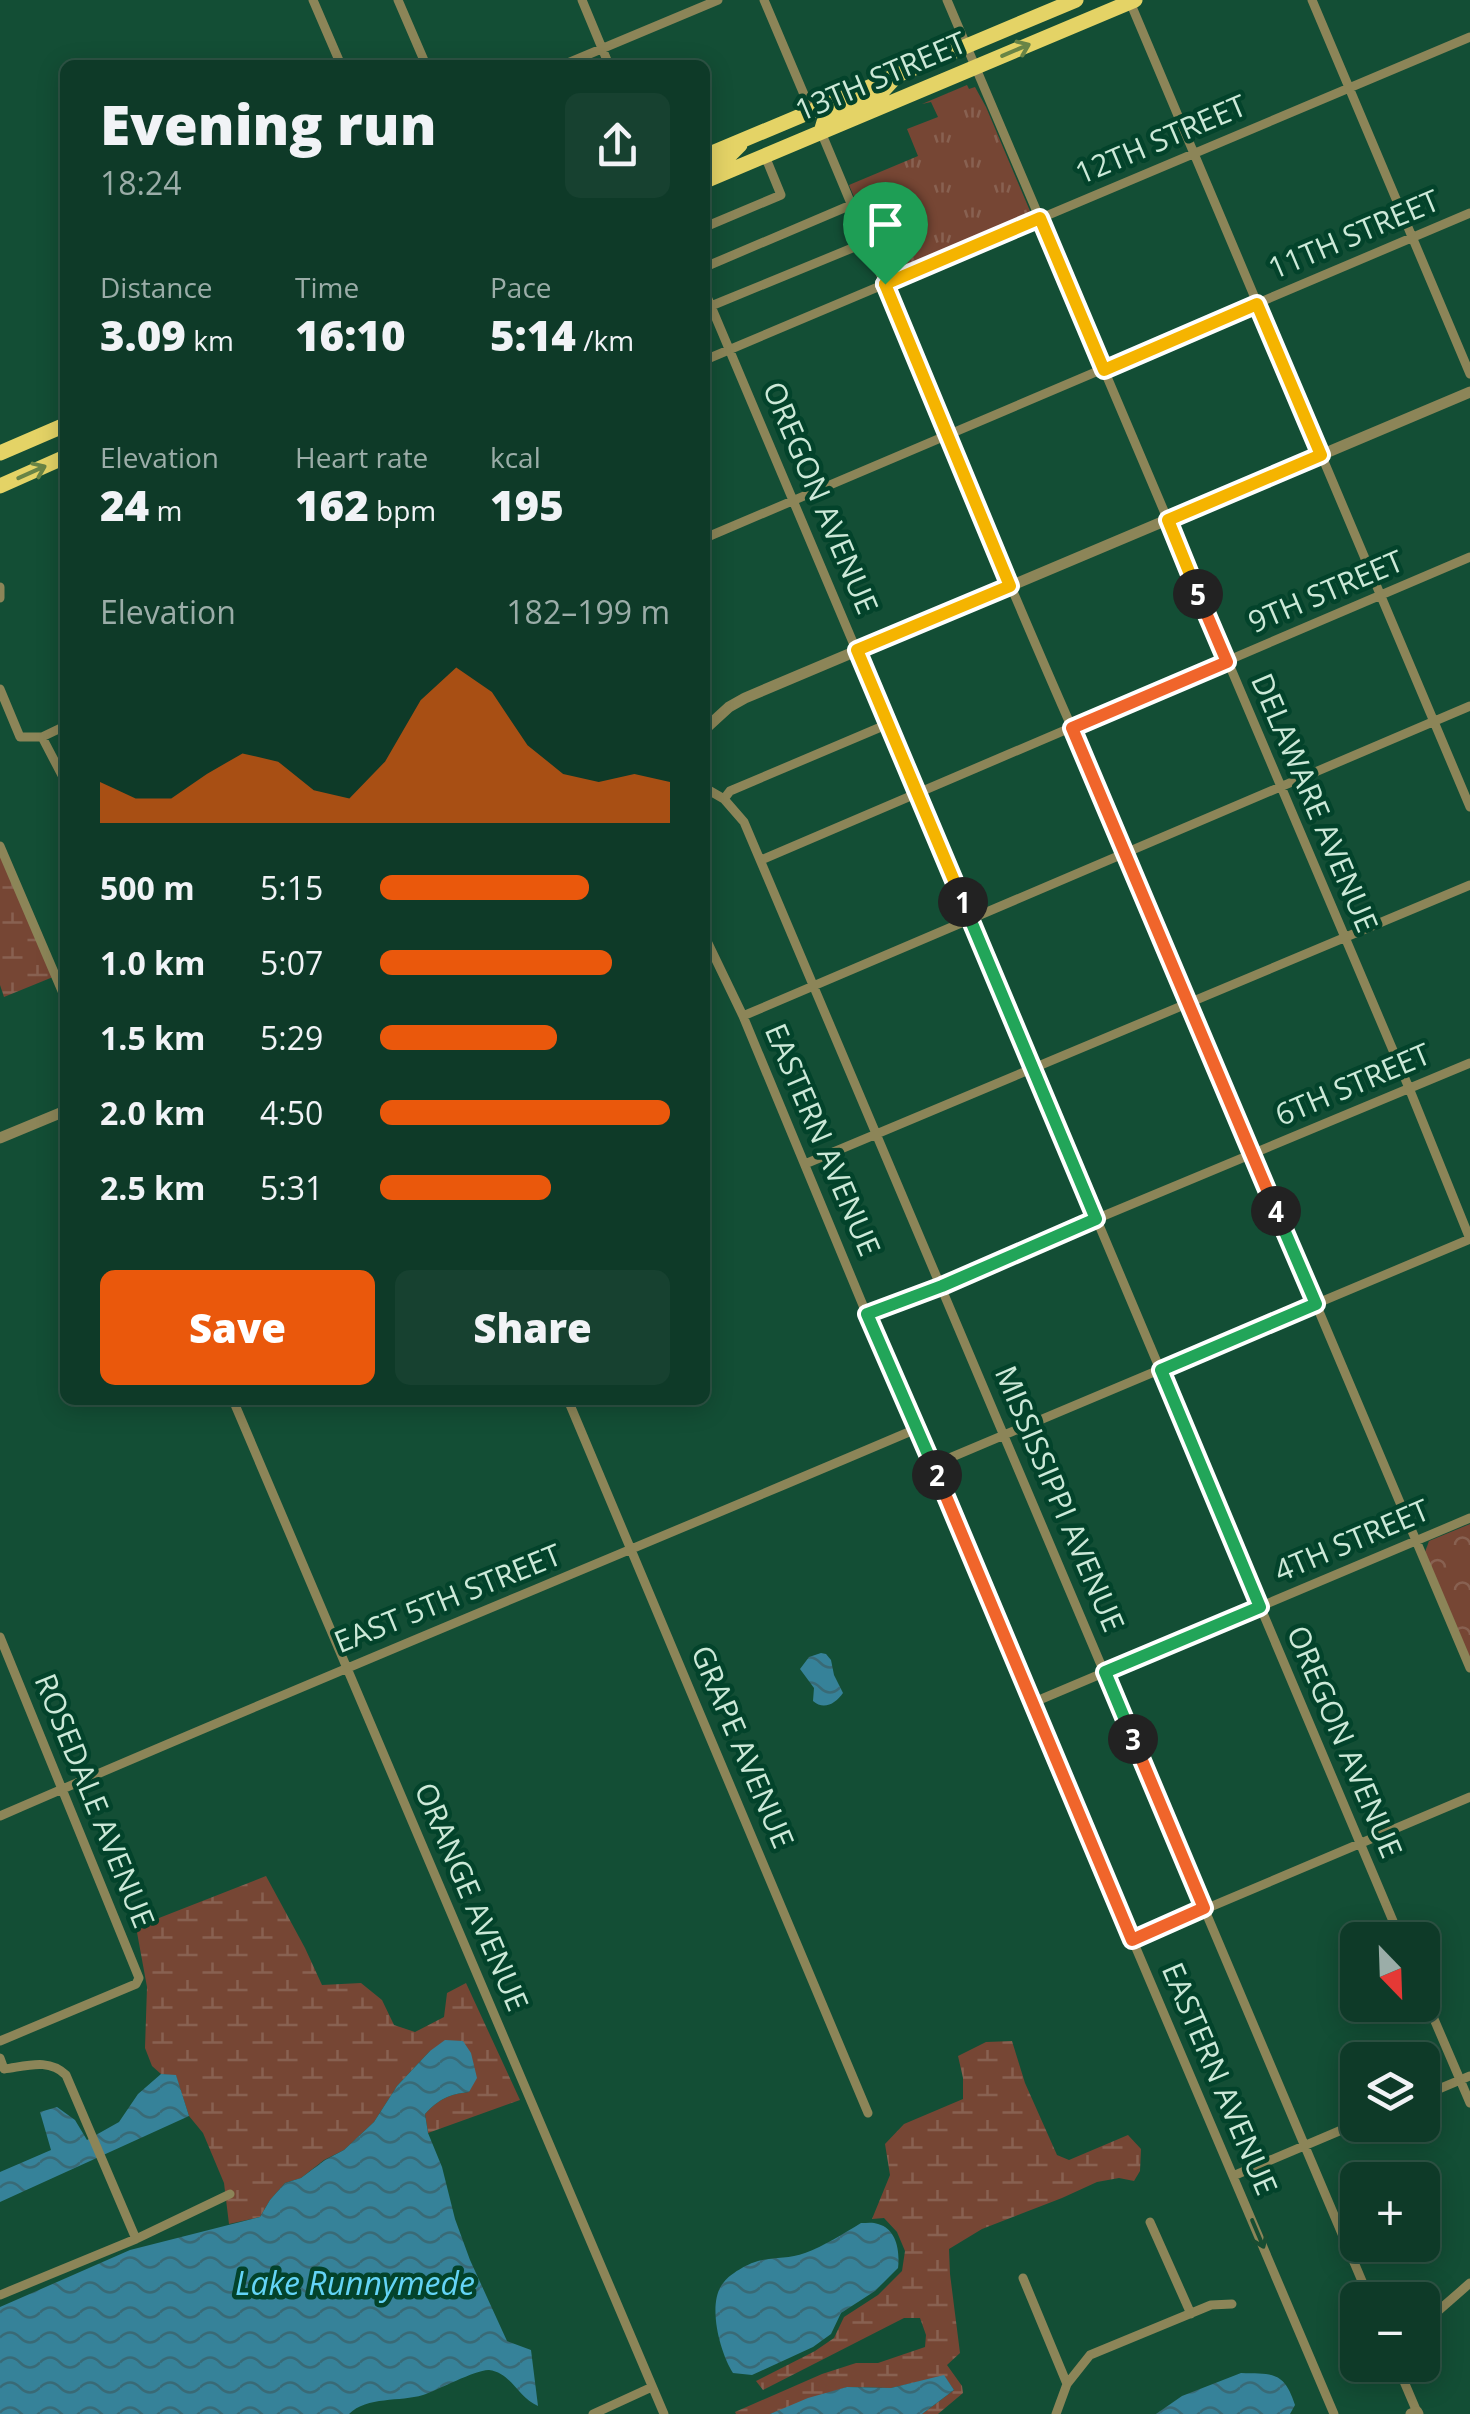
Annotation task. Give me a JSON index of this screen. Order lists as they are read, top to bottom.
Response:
{
  "streets": {
    "highway": ["13TH STREET"],
    "street": [
      "12TH STREET",
      "11TH STREET",
      "OREGON AVENUE",
      "9TH STREET",
      "DELAWARE AVENUE",
      "6TH STREET",
      "EASTERN AVENUE",
      "MISSISSIPPI AVENUE",
      "4TH STREET",
      "EAST 5TH STREET",
      "GRAPE AVENUE",
      "ROSEDALE AVENUE",
      "ORANGE AVENUE"
    ]
  },
  "crossings": [
    ["13TH STREET", "DELAWARE AVENUE"],
    ["12TH STREET", "OREGON AVENUE"],
    ["12TH STREET", "DELAWARE AVENUE"],
    ["11TH STREET", "OREGON AVENUE"],
    ["11TH STREET", "DELAWARE AVENUE"],
    ["OREGON AVENUE", "9TH STREET"],
    ["OREGON AVENUE", "6TH STREET"],
    ["OREGON AVENUE", "4TH STREET"],
    ["9TH STREET", "DELAWARE AVENUE"],
    ["9TH STREET", "MISSISSIPPI AVENUE"],
    ["DELAWARE AVENUE", "6TH STREET"],
    ["6TH STREET", "EASTERN AVENUE"],
    ["6TH STREET", "MISSISSIPPI AVENUE"],
    ["EASTERN AVENUE", "4TH STREET"],
    ["EASTERN AVENUE", "EAST 5TH STREET"],
    ["MISSISSIPPI AVENUE", "4TH STREET"],
    ["EAST 5TH STREET", "GRAPE AVENUE"],
    ["EAST 5TH STREET", "ROSEDALE AVENUE"],
    ["EAST 5TH STREET", "ORANGE AVENUE"]
  ],
  "water": ["Lake Runnymede"],
  "north": "bottom right",
  "page": {
    "heading": ["Evening run", "18:24"],
    "stats": [
      ["Distance", "3.09 km"],
      ["Time", "16:10"],
      ["Pace", "5:14 /km"],
      ["Elevation", "24 m"],
      ["Heart rate", "162 bpm"],
      ["kcal", "195"]
    ],
    "pins": [
      "5",
      "1",
      "4",
      "2",
      "3"
    ],
    "chart": ["Elevation", "182–199 m"],
    "list": [
      {
        "name": "500 m",
        "note": "5:15"
      },
      {
        "name": "1.0 km",
        "note": "5:07"
      },
      {
        "name": "1.5 km",
        "note": "5:29"
      },
      {
        "name": "2.0 km",
        "note": "4:50"
      },
      {
        "name": "2.5 km",
        "note": "5:31"
      }
    ],
    "buttons": ["Save", "Share"],
    "map_buttons": ["+", "−"]
  }
}
